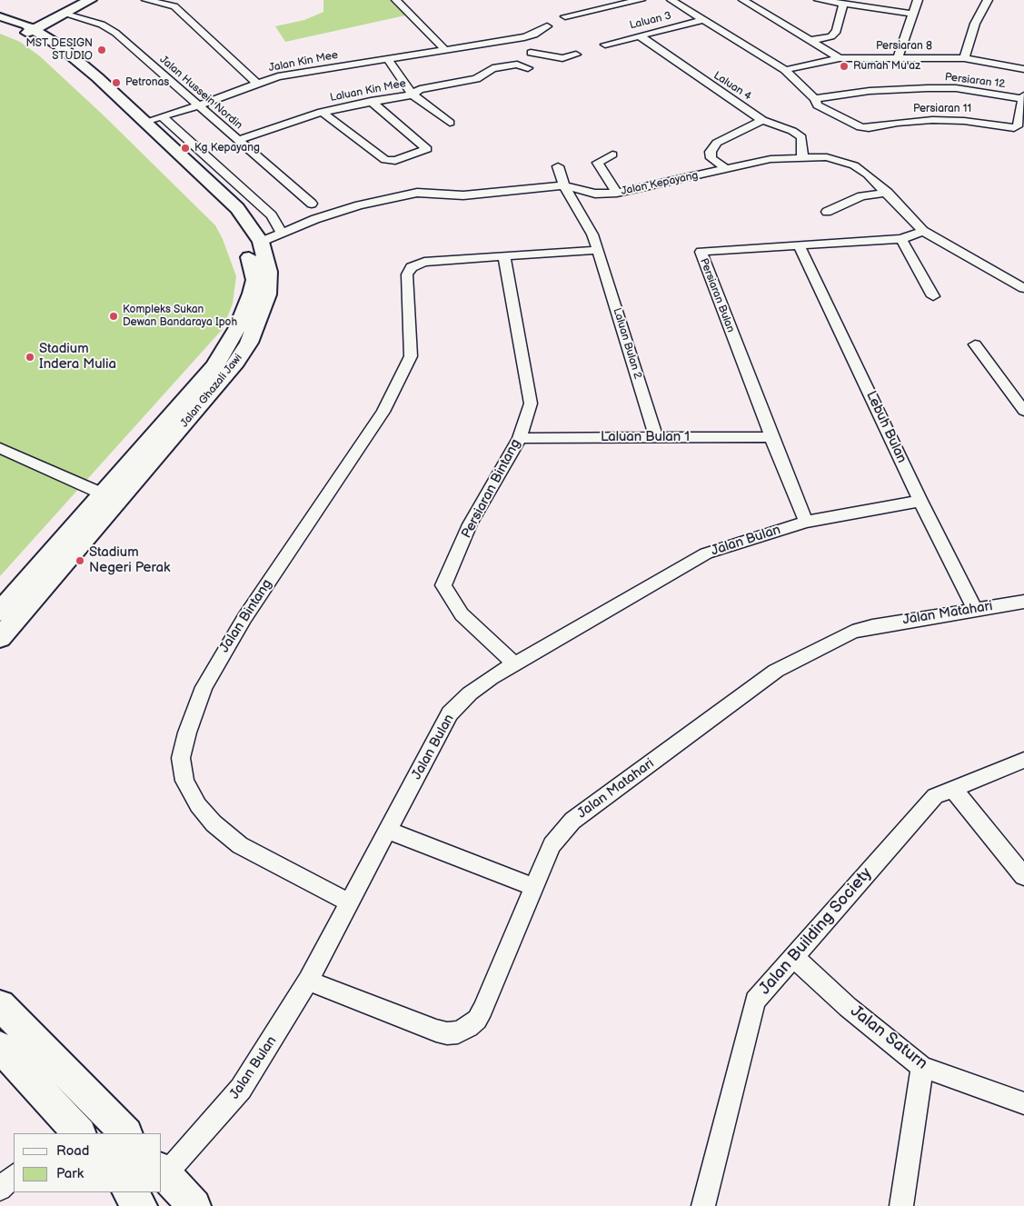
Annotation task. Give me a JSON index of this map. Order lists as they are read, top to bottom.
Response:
{
  "streets": {
    "main road": ["Jalan Ghazali Jawi"],
    "street": [
      "Laluan 3",
      "Persiaran 8",
      "Jalan Kin Mee",
      "Persiaran 12",
      "Laluan 4",
      "Laluan Kin Mee",
      "Jalan Hussein Nordin",
      "Persiaran 11",
      "Jalan Kepayang",
      "Persiaran Bulan",
      "Laluan Bulan 2",
      "Lebuh Bulan",
      "Laluan Bulan 1",
      "Persiaran Bintang",
      "Jalan Bulan",
      "Jalan Matahari",
      "Jalan Bintang",
      "Jalan Building Society",
      "Jalan Saturn"
    ]
  },
  "crossings": [
    ["Laluan 3", "Laluan 4"],
    ["Jalan Kin Mee", "Jalan Hussein Nordin"],
    ["Jalan Kin Mee", "Jalan Ghazali Jawi"],
    ["Persiaran 12", "Persiaran 11"],
    ["Laluan 4", "Jalan Kepayang"],
    ["Laluan Kin Mee", "Jalan Hussein Nordin"],
    ["Jalan Kepayang", "Persiaran Bulan"],
    ["Jalan Kepayang", "Laluan Bulan 2"],
    ["Jalan Kepayang", "Jalan Ghazali Jawi"],
    ["Persiaran Bulan", "Lebuh Bulan"],
    ["Persiaran Bulan", "Laluan Bulan 1"],
    ["Persiaran Bulan", "Jalan Bulan"],
    ["Laluan Bulan 2", "Laluan Bulan 1"],
    ["Lebuh Bulan", "Jalan Bulan"],
    ["Lebuh Bulan", "Jalan Matahari"],
    ["Laluan Bulan 1", "Persiaran Bintang"],
    ["Persiaran Bintang", "Jalan Bulan"],
    ["Persiaran Bintang", "Jalan Bintang"],
    ["Jalan Bulan", "Jalan Matahari"],
    ["Jalan Bulan", "Jalan Bintang"],
    ["Jalan Building Society", "Jalan Saturn"]
  ],
  "places": [
    "MST DESIGN STUDIO",
    "Rumah Mu'az",
    "Petronas",
    "Kg Kepayang",
    "Kompleks Sukan Dewan Bandaraya Ipoh",
    "Stadium Indera Mulia",
    "Stadium Negeri Perak"
  ],
  "legend": ["Road", "Park"]
}
